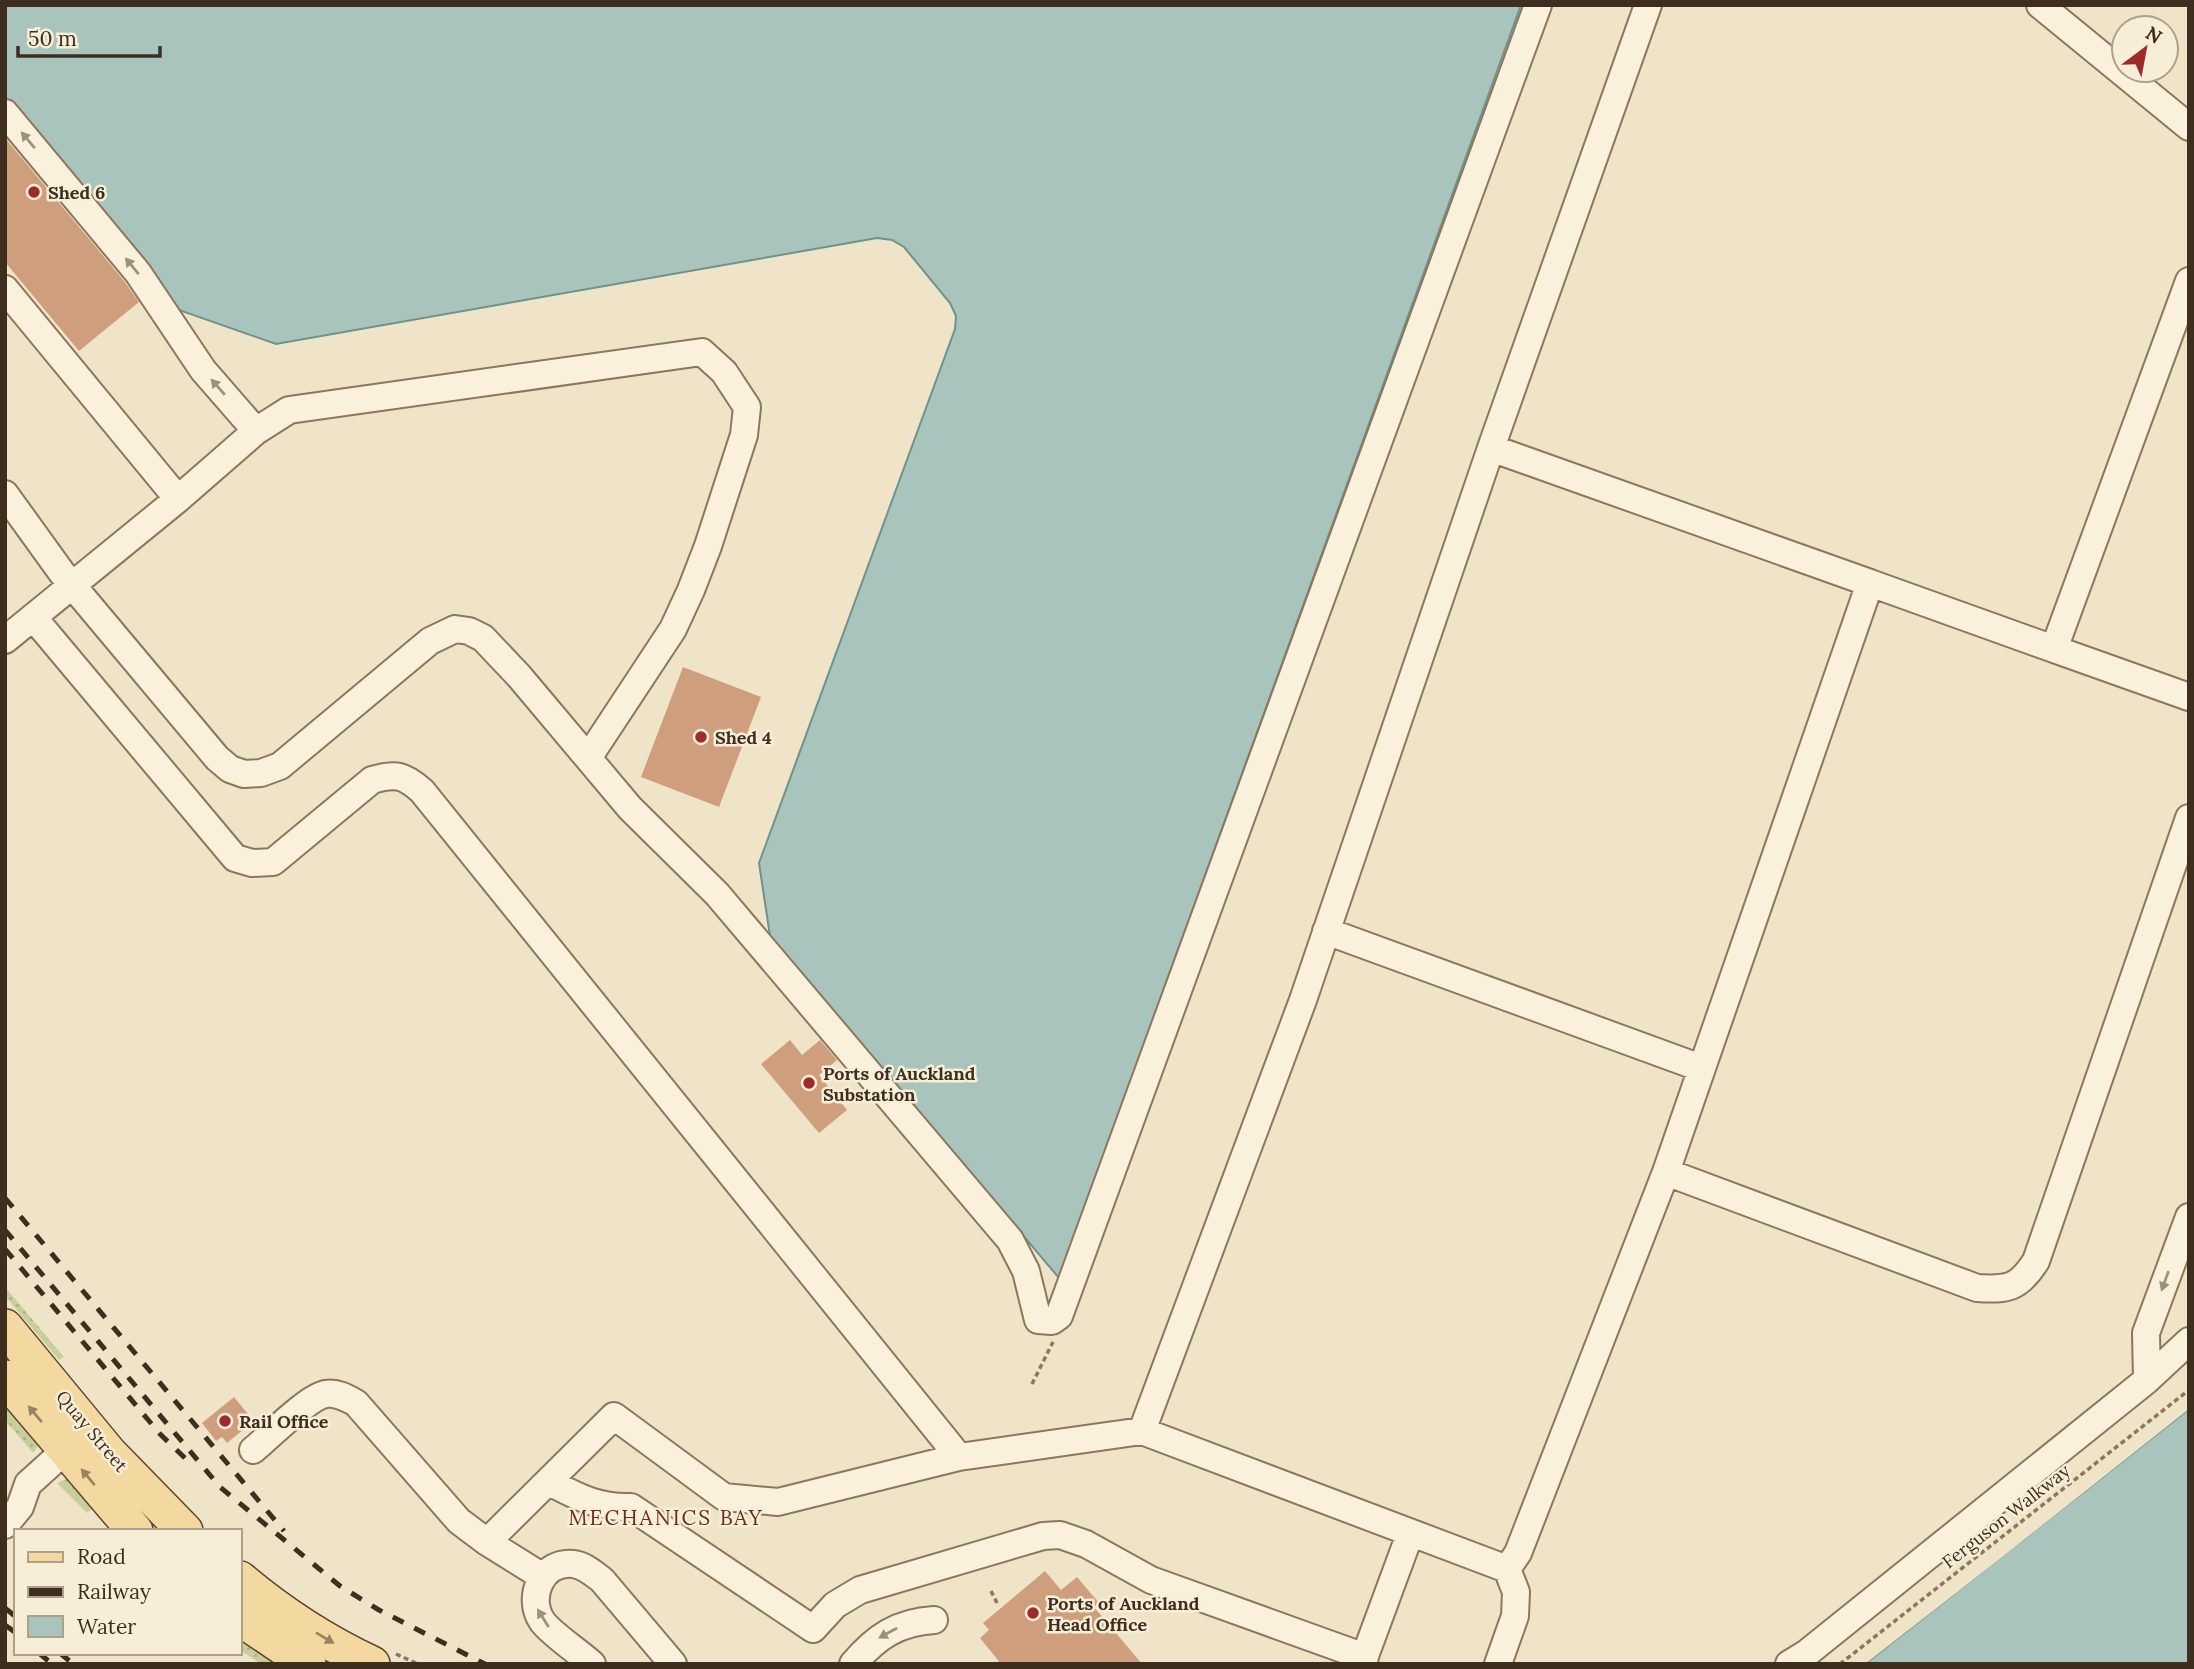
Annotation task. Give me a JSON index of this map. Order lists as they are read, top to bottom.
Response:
{
  "streets": {
    "main road": ["Quay Street"],
    "path": ["Ferguson Walkway"]
  },
  "districts": ["MECHANICS BAY"],
  "places": [
    "Shed 6",
    "Shed 4",
    "Ports of Auckland Substation",
    "Rail Office",
    "Ports of Auckland Head Office"
  ],
  "legend": ["Road", "Railway", "Water"],
  "scale_bar": "50 m",
  "north": "top right"
}
